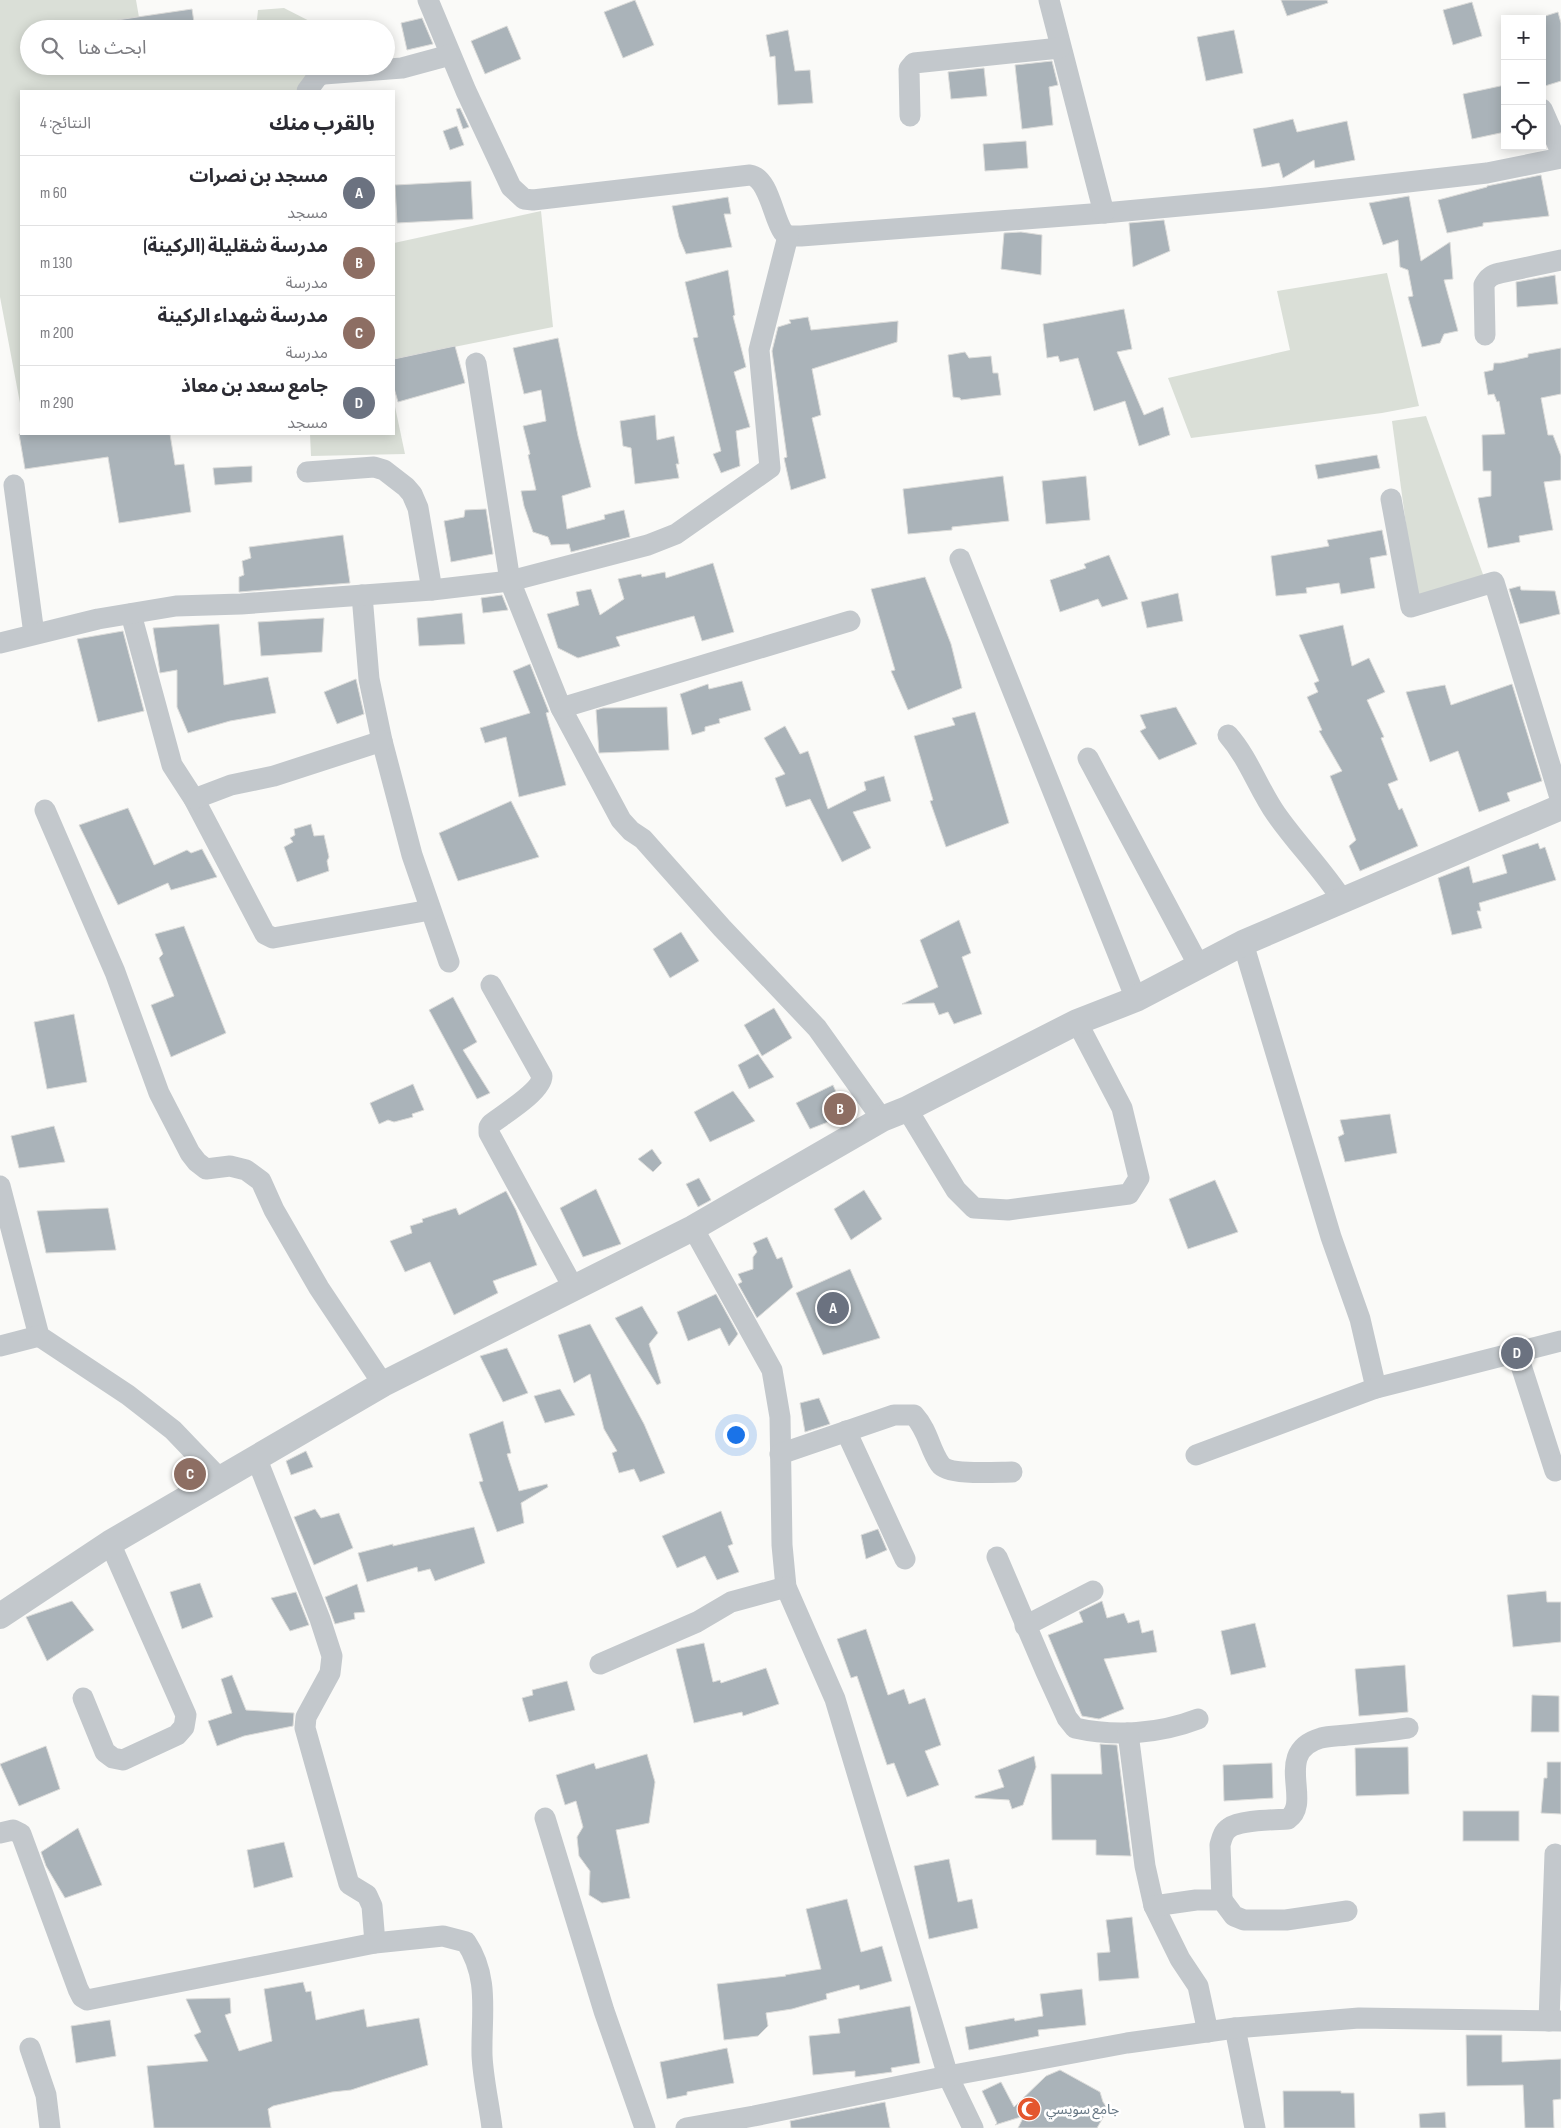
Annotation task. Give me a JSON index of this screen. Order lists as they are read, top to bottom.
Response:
{
  "places": {
    "mosque": ["جامع سويسي"]
  },
  "page": {
    "map_buttons": ["+", "−"],
    "search": "ابحث هنا",
    "heading": ["بالقرب منك", "النتائج: 4"],
    "list": [
      {
        "mark": "A",
        "name": "مسجد بن نصرات",
        "note": "مسجد",
        "value": "60 m"
      },
      {
        "mark": "B",
        "name": "مدرسة شقليلة (الركينة)",
        "note": "مدرسة",
        "value": "130 m"
      },
      {
        "mark": "C",
        "name": "مدرسة شهداء الركينة",
        "note": "مدرسة",
        "value": "200 m"
      },
      {
        "mark": "D",
        "name": "جامع سعد بن معاذ",
        "note": "مسجد",
        "value": "290 m"
      }
    ],
    "pins": [
      "B",
      "A",
      "D",
      "C"
    ]
  }
}
